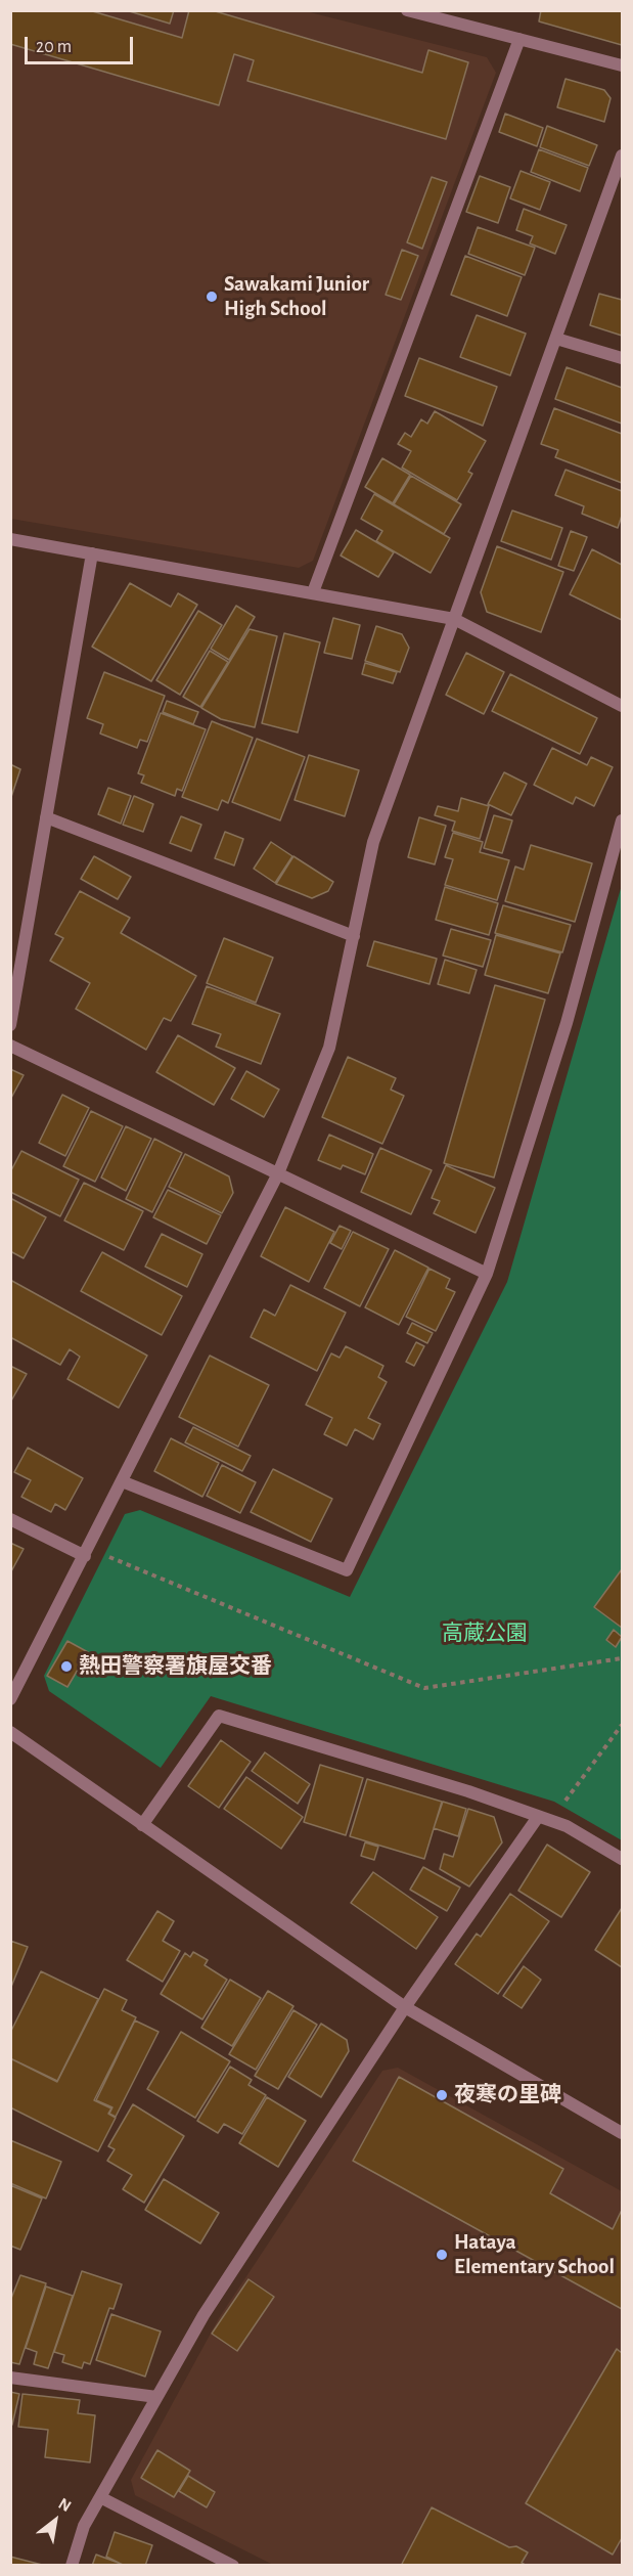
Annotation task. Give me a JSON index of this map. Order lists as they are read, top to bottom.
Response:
{
  "parks": ["高蔵公園"],
  "places": [
    "Sawakami Junior High School",
    "熱田警察署旗屋交番",
    "夜寒の里碑",
    "Hataya Elementary School"
  ],
  "scale_bar": "20 m",
  "north": "top right"
}
